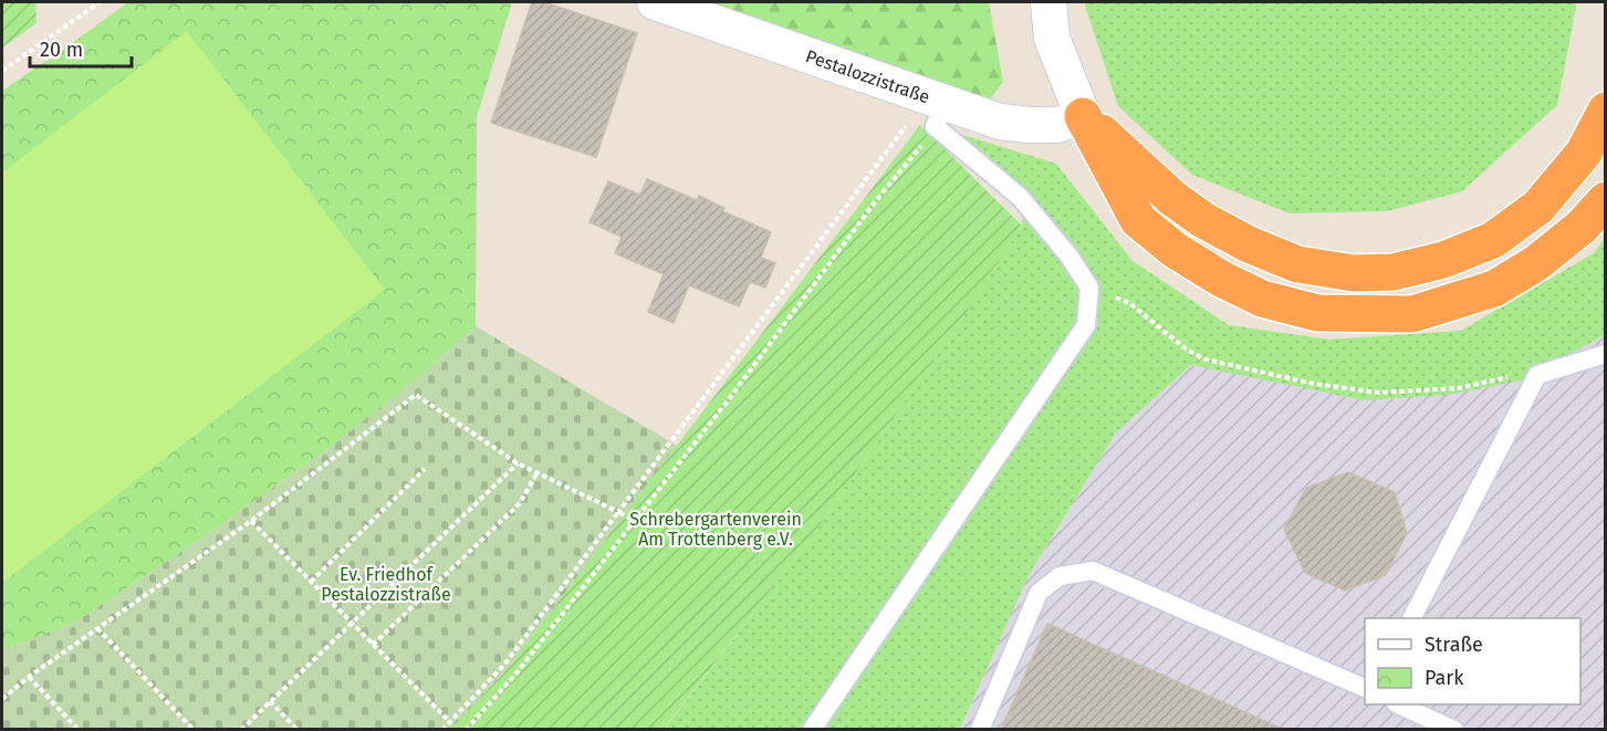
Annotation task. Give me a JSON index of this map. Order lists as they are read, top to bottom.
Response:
{
  "streets": {
    "street": ["Pestalozzistraße"]
  },
  "parks": ["Schrebergartenverein Am Trottenberg e.V.", "Ev. Friedhof Pestalozzistraße"],
  "legend": ["Straße", "Park"],
  "scale_bar": "20 m"
}
